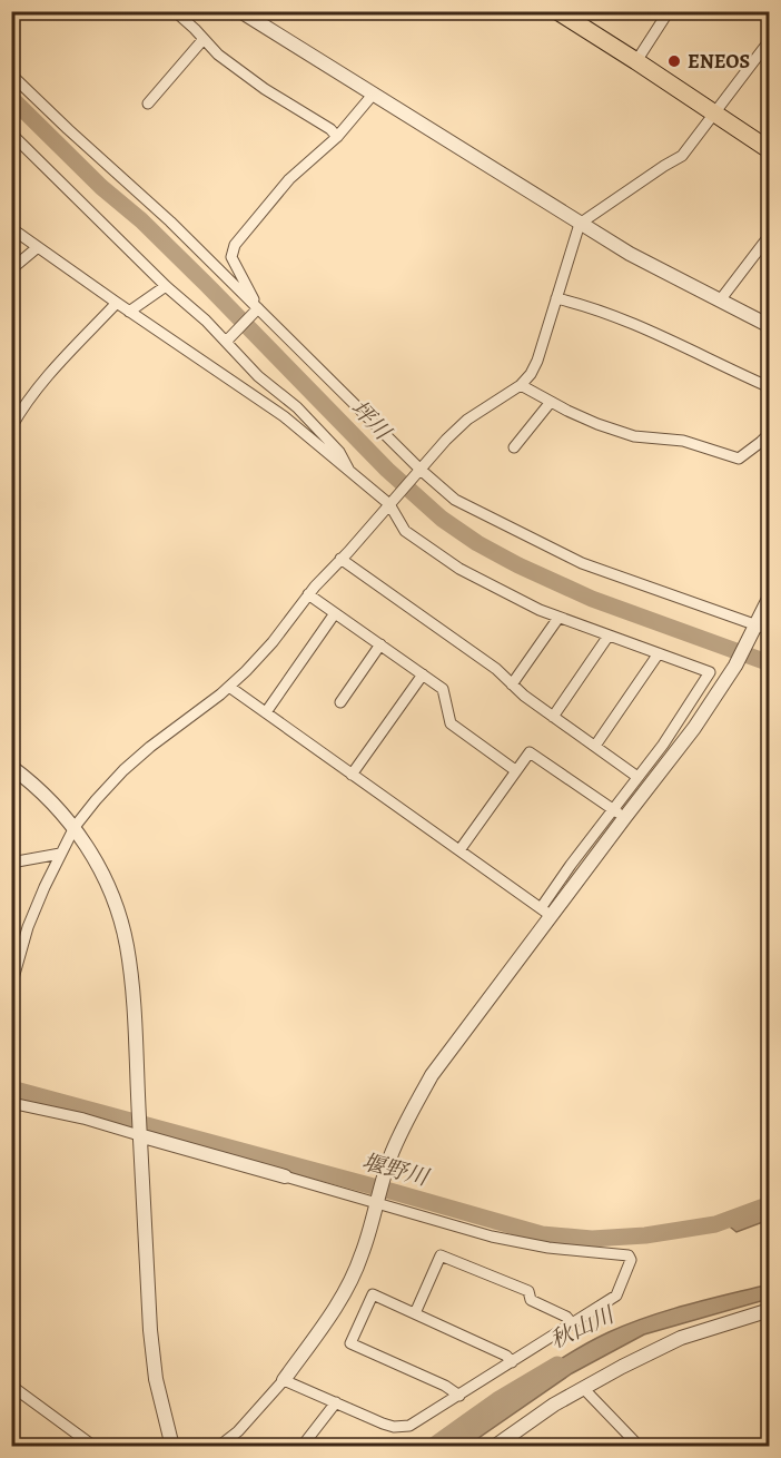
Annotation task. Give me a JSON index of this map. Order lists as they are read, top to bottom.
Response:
{
  "water": ["坪川", "堰野川", "秋山川"],
  "places": ["ENEOS"]
}
